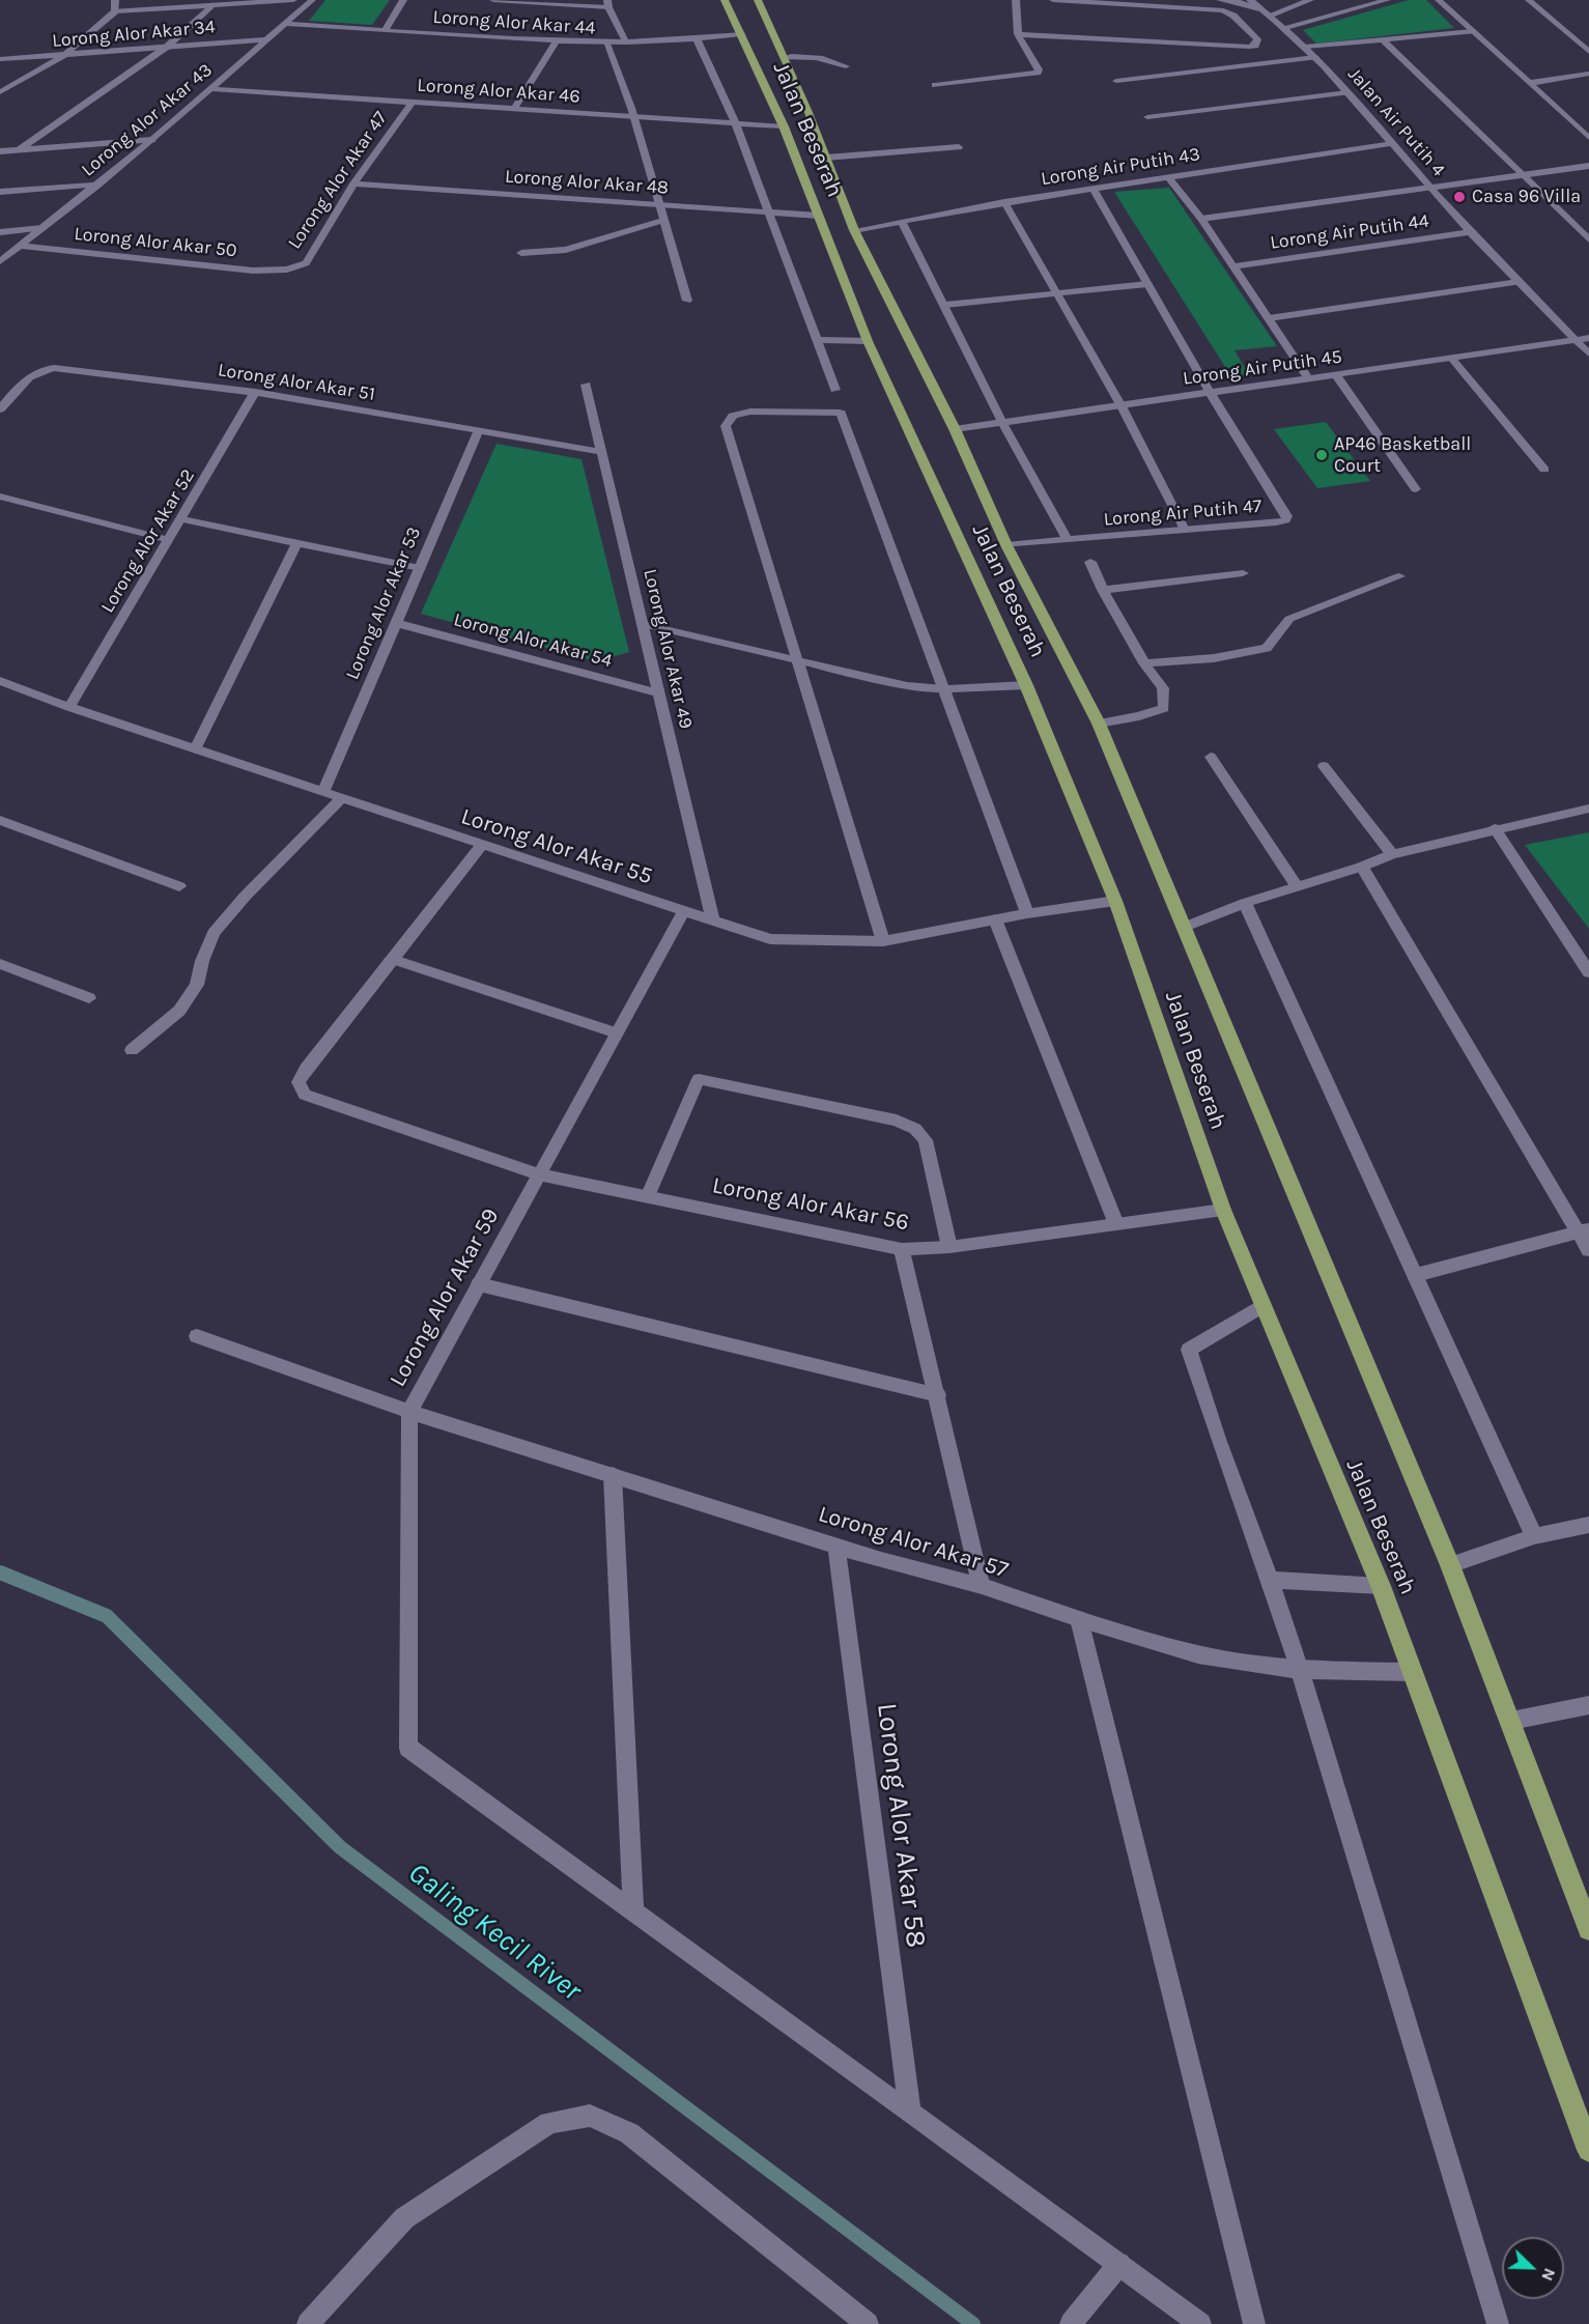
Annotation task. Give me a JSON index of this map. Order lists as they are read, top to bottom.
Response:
{
  "streets": {
    "highway": ["Jalan Beserah"],
    "street": [
      "Lorong Alor Akar 44",
      "Lorong Alor Akar 34",
      "Lorong Alor Akar 46",
      "Lorong Alor Akar 43",
      "Jalan Air Putih 4",
      "Lorong Air Putih 43",
      "Lorong Alor Akar 47",
      "Lorong Alor Akar 48",
      "Lorong Air Putih 44",
      "Lorong Alor Akar 50",
      "Lorong Air Putih 45",
      "Lorong Alor Akar 51",
      "Lorong Air Putih 47",
      "Lorong Alor Akar 52",
      "Lorong Alor Akar 53",
      "Lorong Alor Akar 54",
      "Lorong Alor Akar 49",
      "Lorong Alor Akar 55",
      "Lorong Alor Akar 56",
      "Lorong Alor Akar 59",
      "Lorong Alor Akar 57",
      "Lorong Alor Akar 58"
    ]
  },
  "crossings": [
    ["Lorong Alor Akar 44", "Lorong Alor Akar 43"],
    ["Lorong Alor Akar 44", "Jalan Beserah"],
    ["Lorong Alor Akar 34", "Lorong Alor Akar 43"],
    ["Lorong Alor Akar 46", "Lorong Alor Akar 43"],
    ["Lorong Alor Akar 46", "Jalan Beserah"],
    ["Lorong Alor Akar 46", "Lorong Alor Akar 47"],
    ["Lorong Alor Akar 43", "Lorong Alor Akar 50"],
    ["Jalan Air Putih 4", "Lorong Air Putih 43"],
    ["Jalan Air Putih 4", "Lorong Air Putih 44"],
    ["Jalan Air Putih 4", "Lorong Air Putih 45"],
    ["Jalan Beserah", "Lorong Air Putih 43"],
    ["Jalan Beserah", "Lorong Alor Akar 48"],
    ["Jalan Beserah", "Lorong Air Putih 45"],
    ["Jalan Beserah", "Lorong Air Putih 47"],
    ["Jalan Beserah", "Lorong Alor Akar 55"],
    ["Jalan Beserah", "Lorong Alor Akar 56"],
    ["Jalan Beserah", "Lorong Alor Akar 57"],
    ["Lorong Alor Akar 47", "Lorong Alor Akar 48"],
    ["Lorong Alor Akar 47", "Lorong Alor Akar 50"],
    ["Lorong Air Putih 45", "Lorong Air Putih 47"],
    ["Lorong Alor Akar 51", "Lorong Alor Akar 52"],
    ["Lorong Alor Akar 51", "Lorong Alor Akar 53"],
    ["Lorong Alor Akar 51", "Lorong Alor Akar 49"],
    ["Lorong Alor Akar 52", "Lorong Alor Akar 55"],
    ["Lorong Alor Akar 53", "Lorong Alor Akar 54"],
    ["Lorong Alor Akar 53", "Lorong Alor Akar 55"],
    ["Lorong Alor Akar 54", "Lorong Alor Akar 49"],
    ["Lorong Alor Akar 49", "Lorong Alor Akar 55"],
    ["Lorong Alor Akar 55", "Lorong Alor Akar 59"],
    ["Lorong Alor Akar 56", "Lorong Alor Akar 59"],
    ["Lorong Alor Akar 59", "Lorong Alor Akar 57"],
    ["Lorong Alor Akar 57", "Lorong Alor Akar 58"]
  ],
  "water": ["Galing Kecil River"],
  "places": ["Casa 96 Villa", "AP46 Basketball Court"],
  "north": "bottom right"
}
